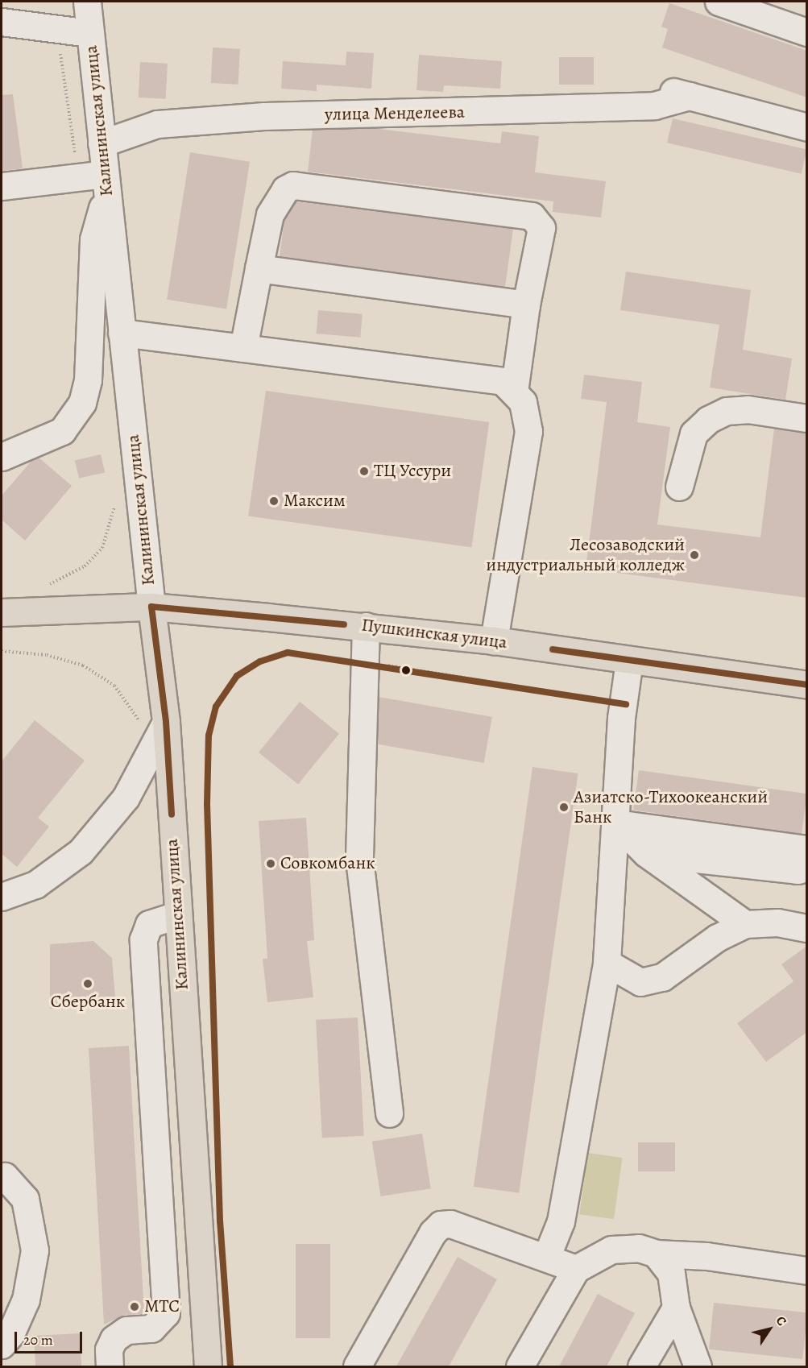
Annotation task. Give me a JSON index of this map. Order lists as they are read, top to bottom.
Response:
{
  "streets": {
    "main road": ["Калининская улица", "Пушкинская улица"],
    "street": ["улица Менделеева"]
  },
  "crossings": [
    ["улица Менделеева", "Калининская улица"],
    ["Калининская улица", "Пушкинская улица"]
  ],
  "places": [
    "ТЦ Уссури",
    "Максим",
    "Лесозаводский индустриальный колледж",
    "Азиатско-Тихоокеанский Банк",
    "Совкомбанк",
    "Сбербанк",
    "МТС"
  ],
  "scale_bar": "20 m",
  "north": "top right"
}
